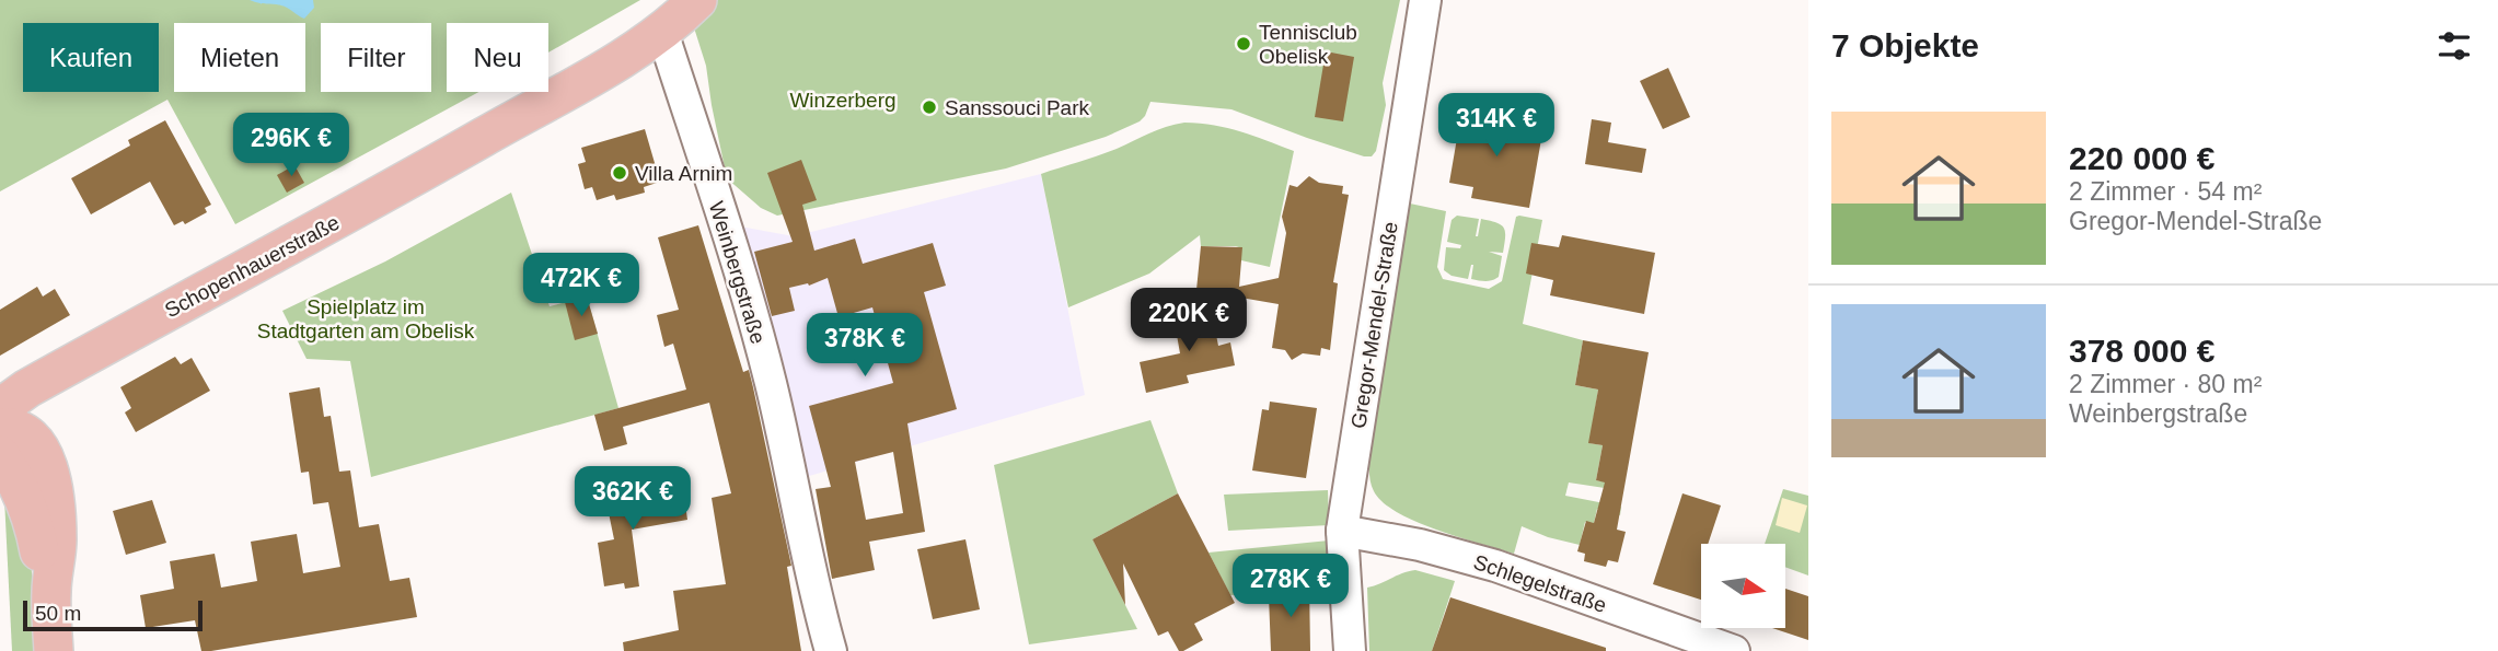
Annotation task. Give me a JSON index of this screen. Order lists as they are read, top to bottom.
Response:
{
  "streets": {
    "main road": ["Schopenhauerstraße"],
    "street": ["Weinbergstraße", "Gregor-Mendel-Straße", "Schlegelstraße"]
  },
  "crossings": [
    ["Schopenhauerstraße", "Weinbergstraße"],
    ["Gregor-Mendel-Straße", "Schlegelstraße"]
  ],
  "parks": ["Winzerberg", "Spielplatz im Stadtgarten am Obelisk"],
  "places": ["Tennisclub Obelisk", "Sanssouci Park", "Villa Arnim"],
  "scale_bar": "50 m",
  "north": "right",
  "page": {
    "heading": "7 Objekte",
    "chip": [
      "Kaufen",
      "Mieten",
      "Filter",
      "Neu"
    ],
    "list": [
      {
        "name": "220 000 €",
        "note": "2 Zimmer · 54 m² · Gregor-Mendel-Straße"
      },
      {
        "name": "378 000 €",
        "note": "2 Zimmer · 80 m² · Weinbergstraße"
      }
    ],
    "price": [
      "314K €",
      "296K €",
      "472K €",
      "220K €",
      "378K €",
      "362K €",
      "278K €"
    ],
    "scale": "50 m"
  }
}
